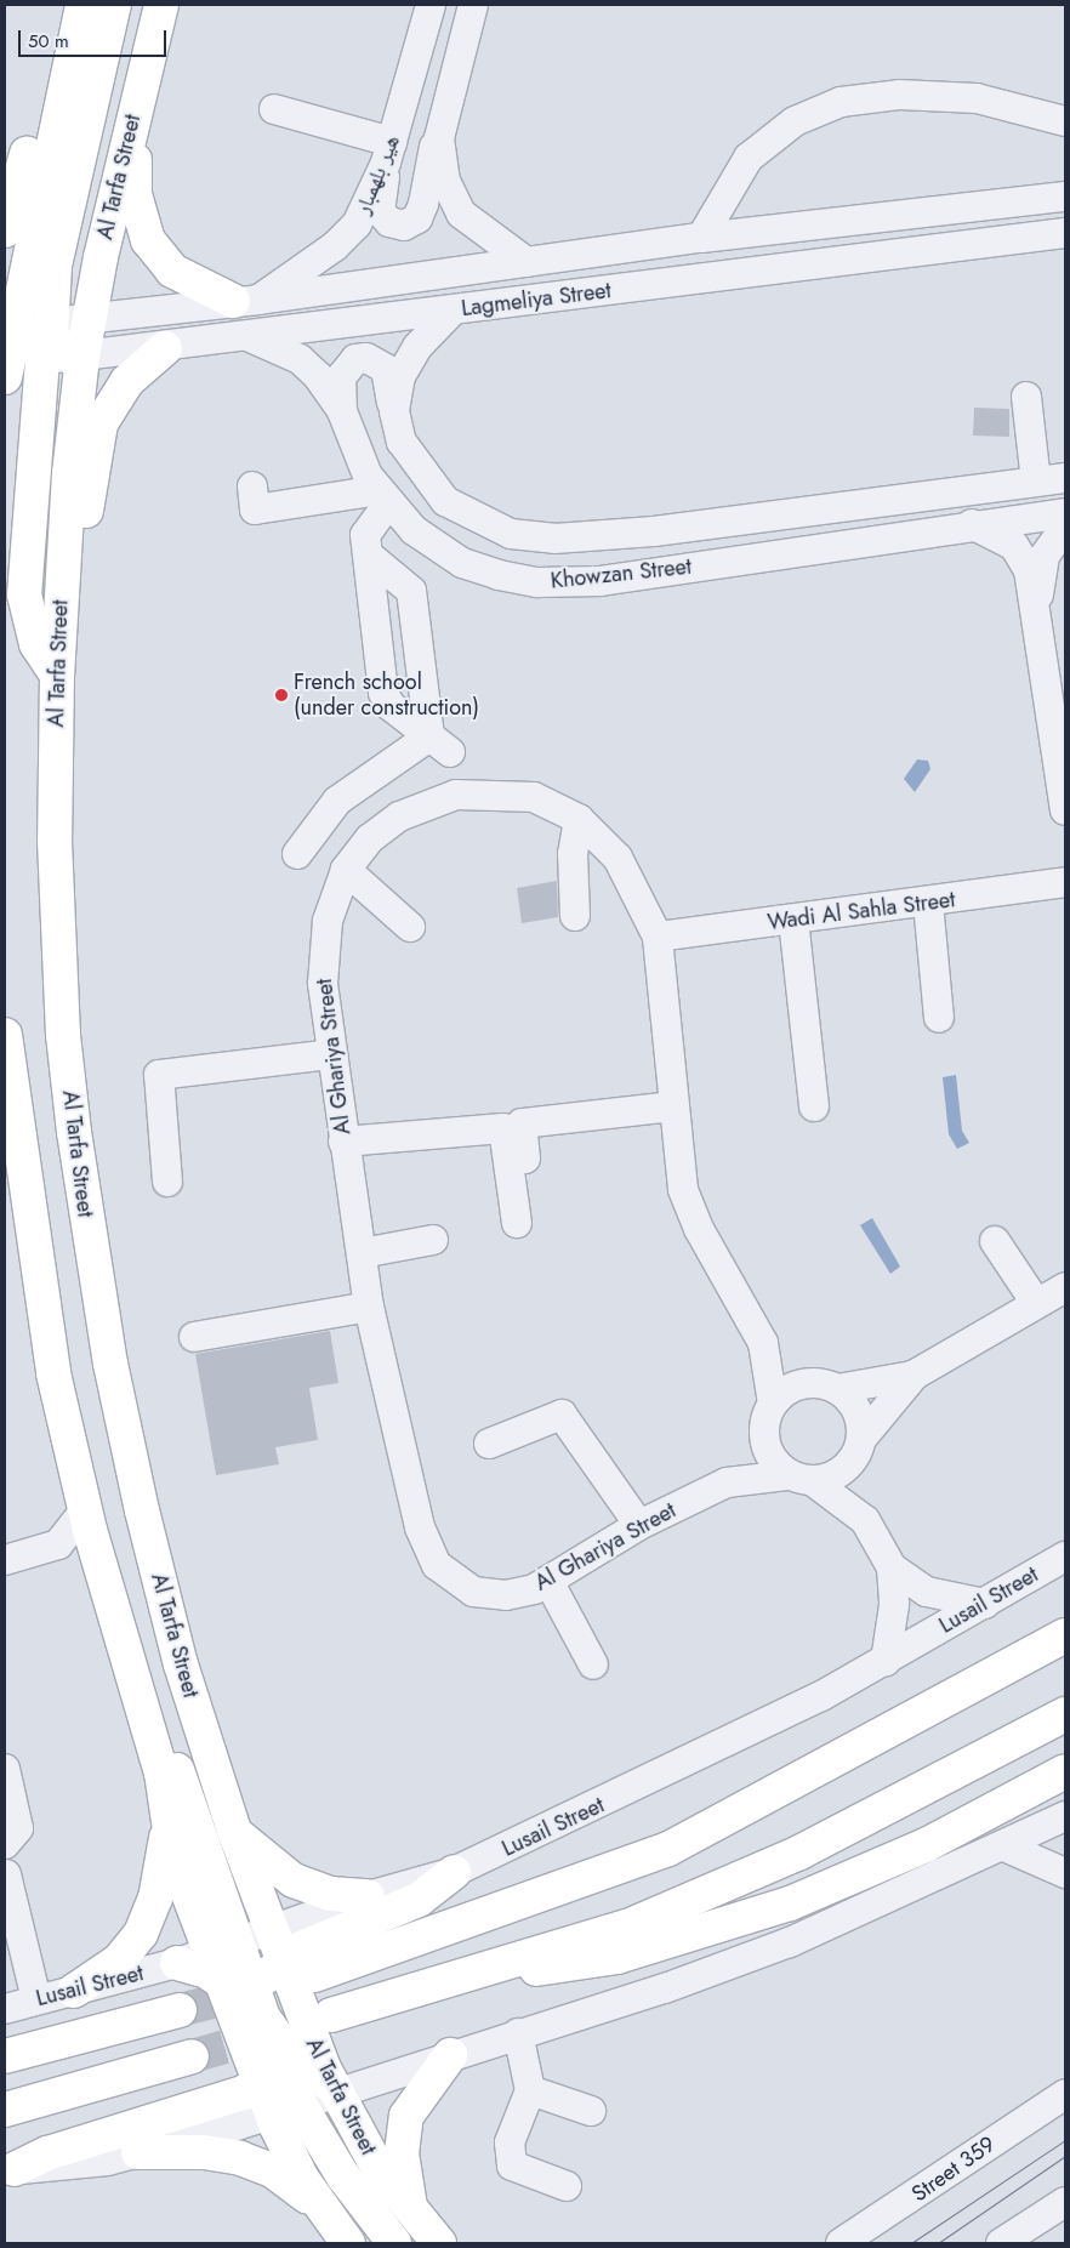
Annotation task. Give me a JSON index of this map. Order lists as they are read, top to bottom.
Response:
{
  "streets": {
    "main road": ["Al Tarfa Street"],
    "street": [
      "هير بلهمبار",
      "Lagmeliya Street",
      "Khowzan Street",
      "Wadi Al Sahla Street",
      "Al Ghariya Street",
      "Lusail Street",
      "Street 359"
    ]
  },
  "crossings": [
    ["هير بلهمبار", "Lagmeliya Street"],
    ["Al Tarfa Street", "Lagmeliya Street"],
    ["Al Tarfa Street", "Lusail Street"],
    ["Lagmeliya Street", "Khowzan Street"],
    ["Wadi Al Sahla Street", "Al Ghariya Street"]
  ],
  "places": ["French school (under construction)"],
  "scale_bar": "50 m"
}
